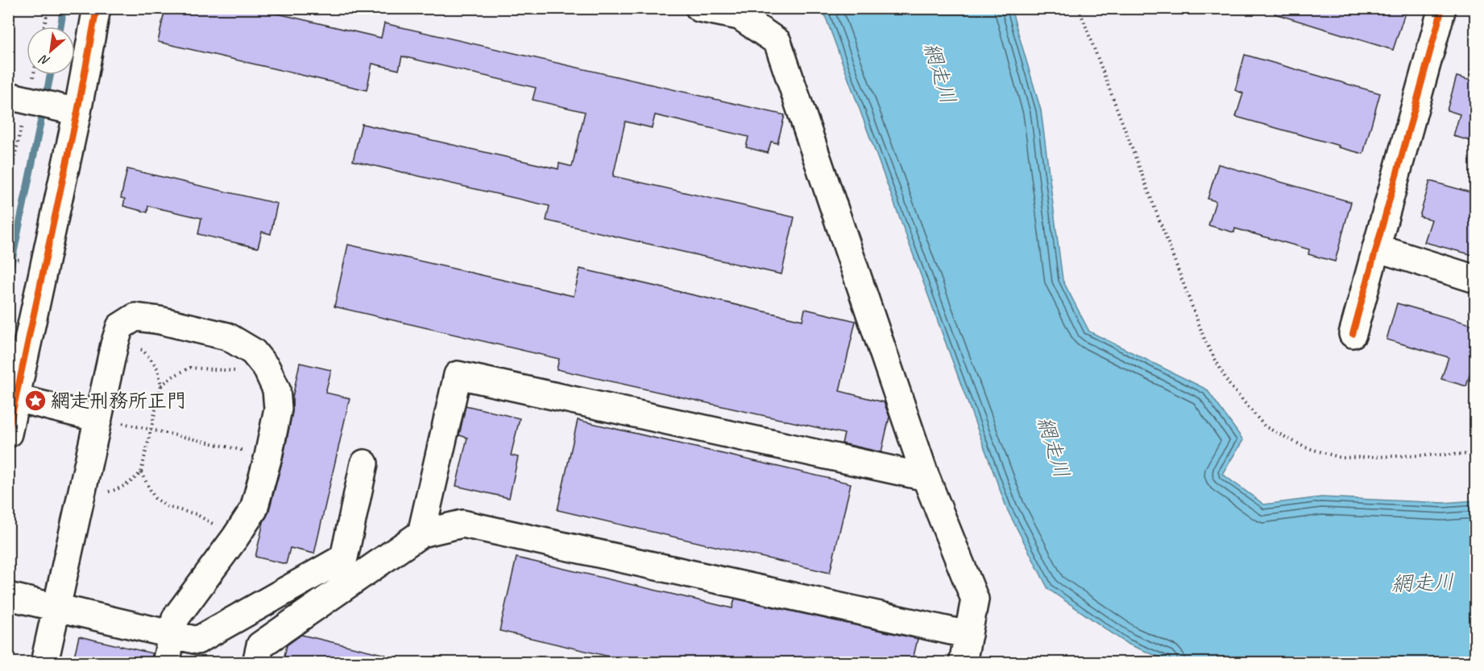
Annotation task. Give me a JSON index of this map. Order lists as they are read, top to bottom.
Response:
{
  "water": ["網走川"],
  "places": {
    "place": ["網走刑務所正門"]
  },
  "north": "bottom left"
}
